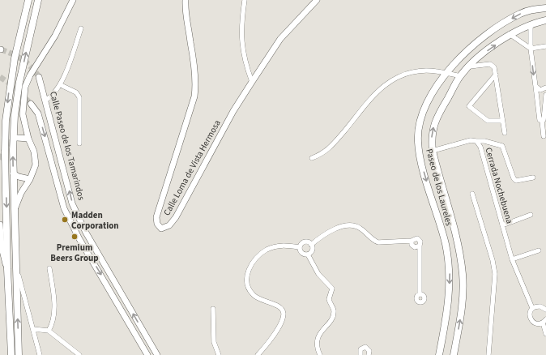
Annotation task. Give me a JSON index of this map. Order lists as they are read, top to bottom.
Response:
{
  "streets": {
    "main road": ["Paseo de los Laureles"],
    "street": ["Calle Paseo de los Tamarindos", "Calle Loma de Vista Hermosa", "Cerrada Nochebuena"]
  },
  "crossings": [
    ["Cerrada Nochebuena", "Paseo de los Laureles"]
  ],
  "places": ["Madden Corporation", "Premium Beers Group"]
}
